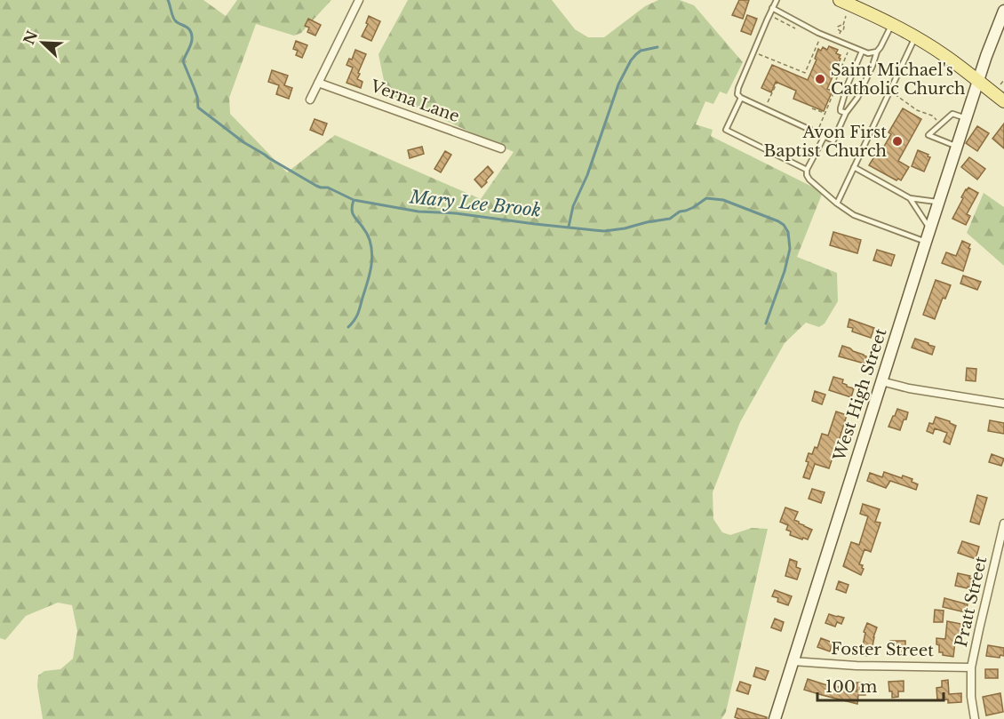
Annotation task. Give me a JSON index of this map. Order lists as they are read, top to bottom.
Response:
{
  "streets": {
    "main road": ["West High Street"],
    "street": ["Verna Lane", "Pratt Street", "Foster Street"]
  },
  "crossings": [
    ["West High Street", "Foster Street"],
    ["Pratt Street", "Foster Street"]
  ],
  "water": ["Mary Lee Brook"],
  "places": ["Saint Michael's Catholic Church", "Avon First Baptist Church"],
  "scale_bar": "100 m",
  "north": "top left"
}
